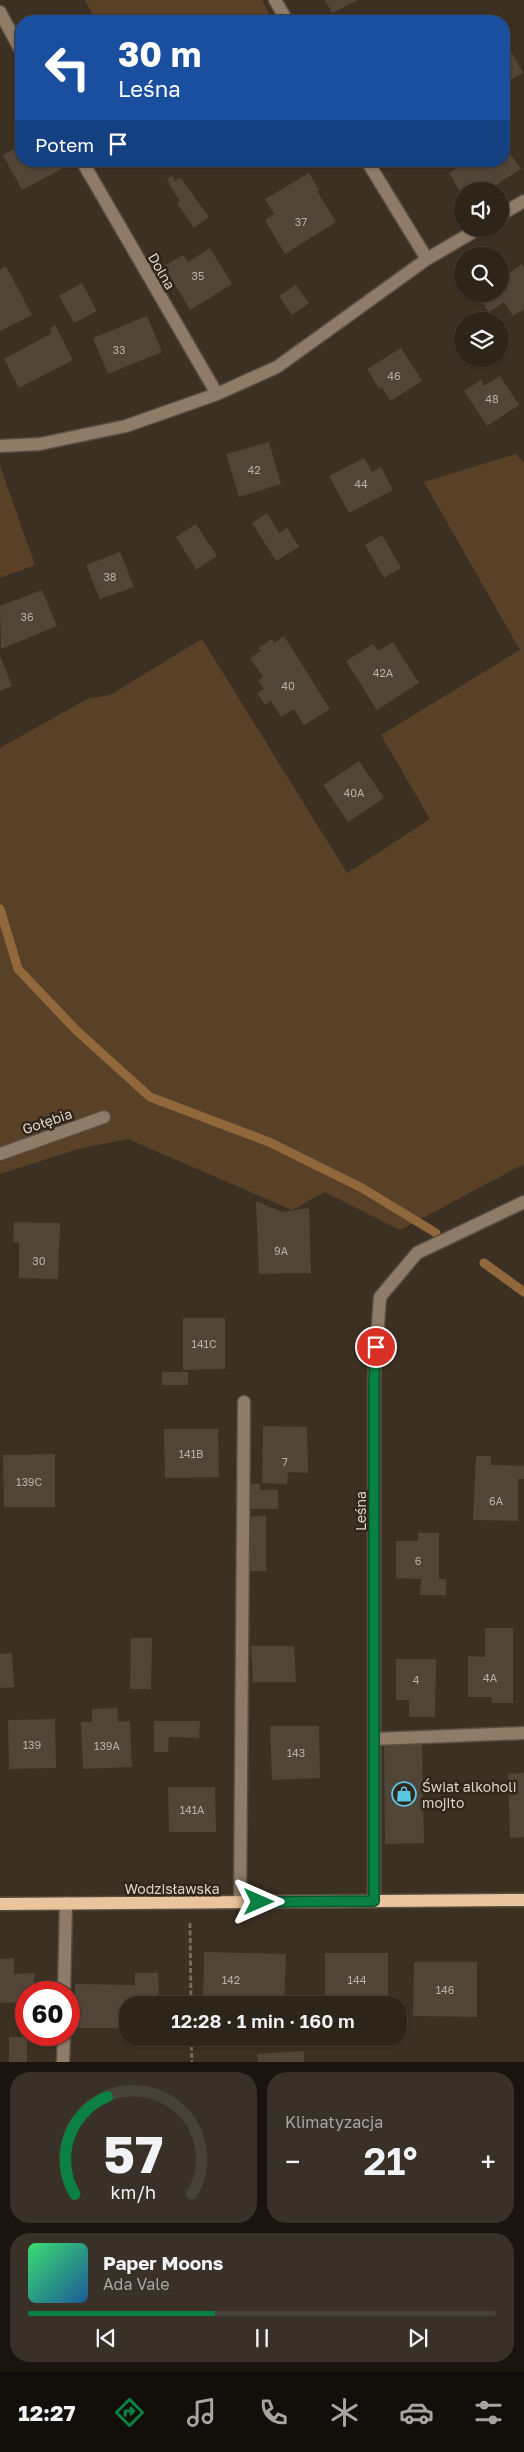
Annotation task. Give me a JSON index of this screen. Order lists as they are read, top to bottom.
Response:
{
  "streets": {
    "main road": ["Wodzisławska"],
    "street": ["Dolna", "Gołębia", "Leśna"]
  },
  "crossings": [
    ["Leśna", "Wodzisławska"]
  ],
  "places": {
    "shop": ["Świat alkoholi mojito"]
  },
  "house_numbers": [
    "37",
    "35",
    "33",
    "46",
    "48",
    "42",
    "44",
    "38",
    "36",
    "42A",
    "40",
    "40A",
    "9A",
    "30",
    "141C",
    "141B",
    "7",
    "139C",
    "6A",
    "6",
    "4A",
    "4",
    "139",
    "139A",
    "143",
    "141A",
    "142",
    "144",
    "146"
  ],
  "page": {
    "turn": ["30 m", "Leśna"],
    "then": "Potem",
    "limit": "60",
    "trip": "12:28 · 1 min · 160 m",
    "tile": "Klimatyzacja",
    "heat": ["−", "21°", "+"],
    "song": ["Paper Moons", "Ada Vale"],
    "tabs": "12:27",
    "gauge": ["57", "km/h"]
  }
}
